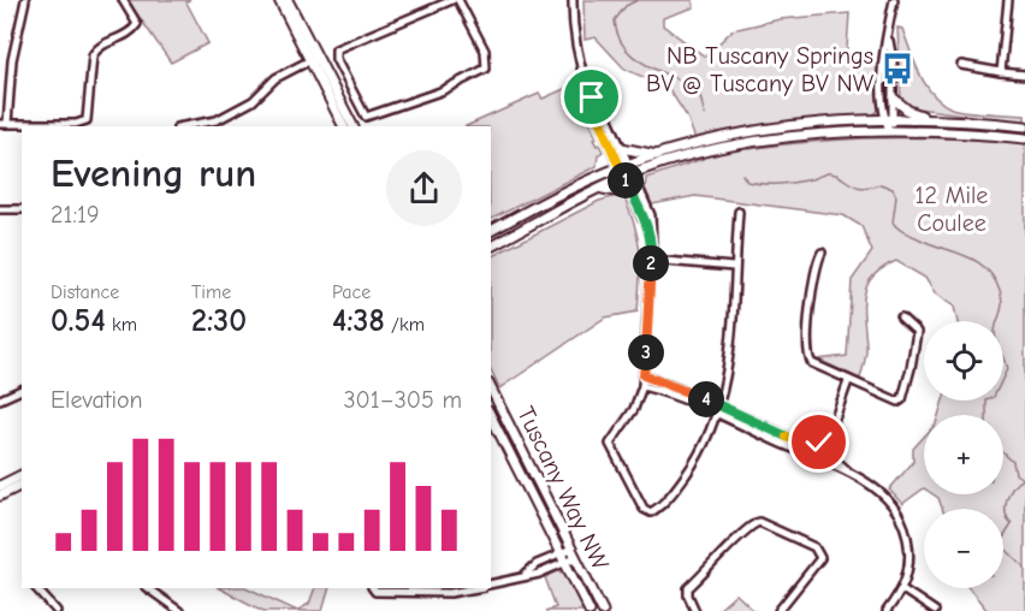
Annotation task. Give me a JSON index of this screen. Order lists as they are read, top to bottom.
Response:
{
  "streets": {
    "street": ["Tuscany Way NW"]
  },
  "parks": ["12 Mile Coulee"],
  "places": {
    "bus stop": ["NB Tuscany Springs BV @ Tuscany BV NW"]
  },
  "page": {
    "heading": ["Evening run", "21:19"],
    "pins": [
      "1",
      "2",
      "3",
      "4"
    ],
    "stats": [
      ["Distance", "0.54 km"],
      ["Time", "2:30"],
      ["Pace", "4:38 /km"]
    ],
    "map_buttons": ["+", "−"],
    "chart": ["Elevation", "301–305 m"]
  }
}
